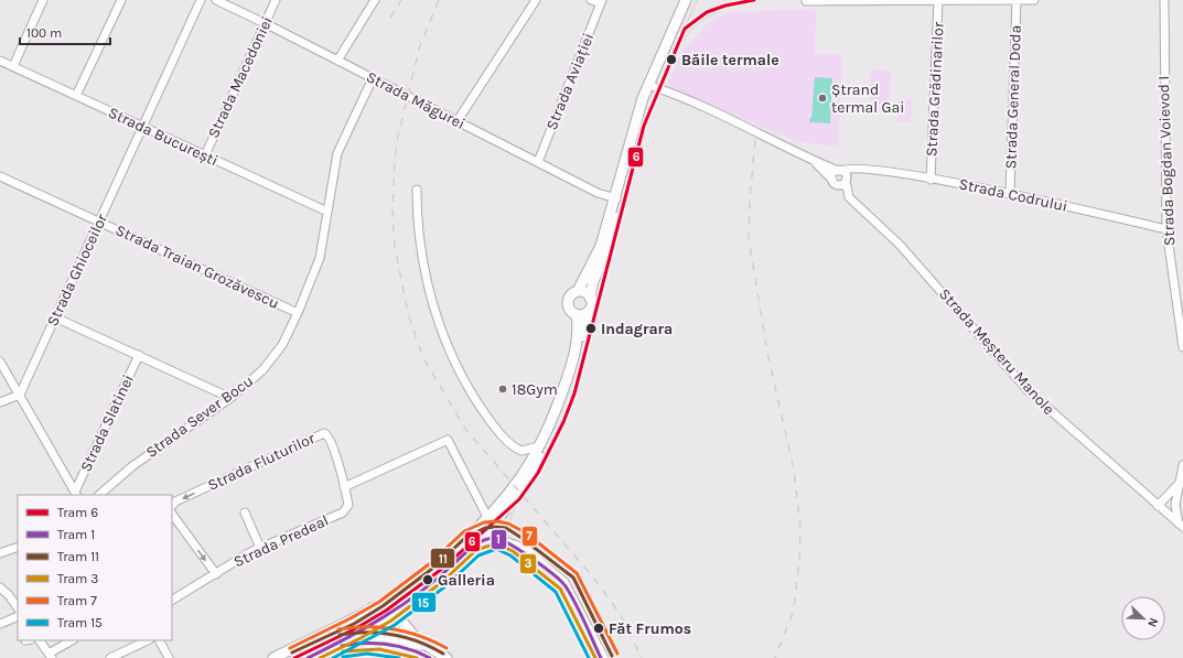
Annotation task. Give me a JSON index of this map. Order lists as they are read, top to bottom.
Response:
{
  "streets": {
    "street": [
      "Strada Macedoniei",
      "Strada Aviației",
      "Strada Grădinarilor",
      "Strada General Doda",
      "Strada Măgurei",
      "Strada București",
      "Strada Bogdan Voievod I",
      "Strada Codrului",
      "Strada Traian Grozăvescu",
      "Strada Ghioceilor",
      "Strada Meșteru Manole",
      "Strada Sever Bocu",
      "Strada Slatinei",
      "Strada Fluturilor",
      "Strada Predeal"
    ]
  },
  "crossings": [
    ["Strada Macedoniei", "Strada Măgurei"],
    ["Strada Macedoniei", "Strada București"],
    ["Strada Aviației", "Strada Măgurei"],
    ["Strada Grădinarilor", "Strada Codrului"],
    ["Strada General Doda", "Strada Codrului"],
    ["Strada Măgurei", "Strada Sever Bocu"],
    ["Strada București", "Strada Ghioceilor"],
    ["Strada București", "Strada Sever Bocu"],
    ["Strada Bogdan Voievod I", "Strada Codrului"],
    ["Strada Codrului", "Strada Meșteru Manole"],
    ["Strada Traian Grozăvescu", "Strada Ghioceilor"],
    ["Strada Traian Grozăvescu", "Strada Sever Bocu"],
    ["Strada Fluturilor", "Strada Predeal"]
  ],
  "places": [
    "Băile termale",
    "Ștrand termal Gai",
    "Indagrara",
    "18Gym",
    "Galleria",
    "Făt Frumos"
  ],
  "lines": [
    "tram line 6",
    "tram line 7",
    "tram line 11",
    "tram line 1",
    "tram line 3",
    "tram line 15"
  ],
  "legend": [
    "Tram 6",
    "Tram 1",
    "Tram 11",
    "Tram 3",
    "Tram 7",
    "Tram 15"
  ],
  "scale_bar": "100 m",
  "north": "bottom right"
}
